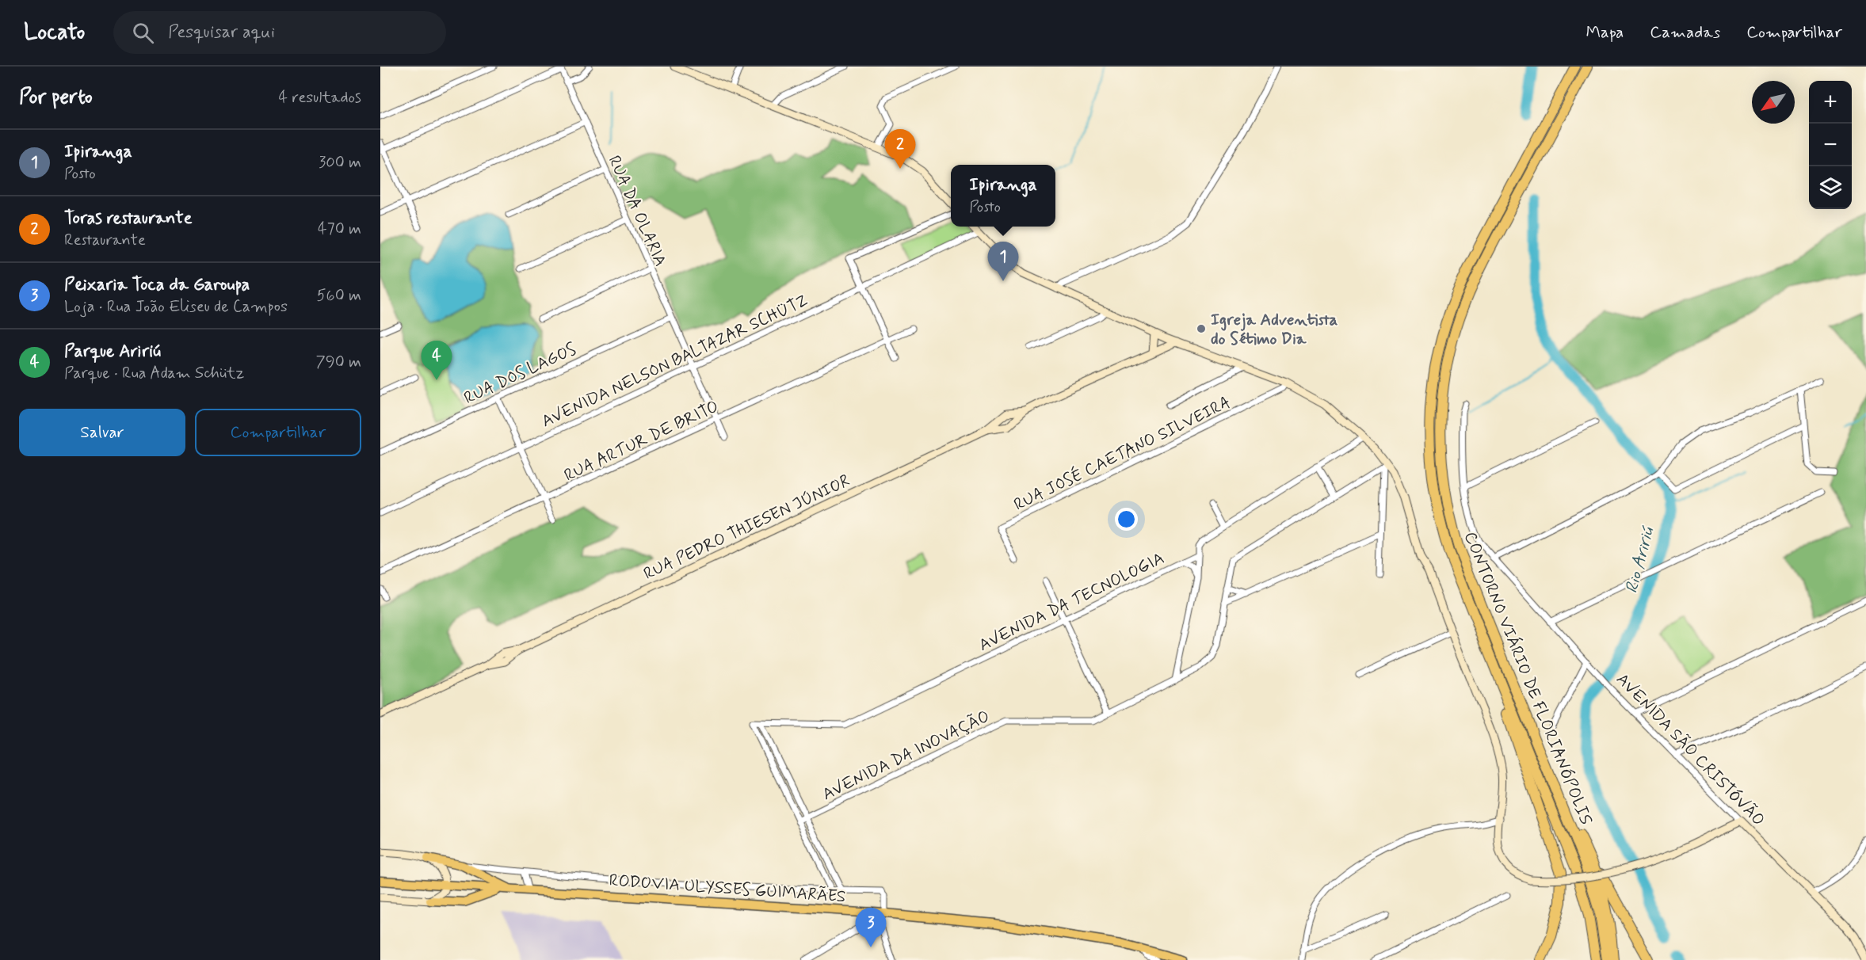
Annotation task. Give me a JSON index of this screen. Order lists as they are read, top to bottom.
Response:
{
  "streets": {
    "highway": ["CONTORNO VIÁRIO DE FLORIANÓPOLIS", "RODOVIA ULYSSES GUIMARÃES"],
    "main road": ["RUA PEDRO THIESEN JÚNIOR", "AVENIDA SÃO CRISTÓVÃO"],
    "street": [
      "RUA DA OLARIA",
      "AVENIDA NELSON BALTAZAR SCHÜTZ",
      "RUA DOS LAGOS",
      "RUA ARTUR DE BRITO",
      "RUA JOSÉ CAETANO SILVEIRA",
      "AVENIDA DA TECNOLOGIA",
      "AVENIDA DA INOVAÇÃO"
    ]
  },
  "crossings": [
    ["RUA DA OLARIA", "AVENIDA NELSON BALTAZAR SCHÜTZ"],
    ["RUA DA OLARIA", "RUA DOS LAGOS"],
    ["RUA DA OLARIA", "RUA ARTUR DE BRITO"],
    ["AVENIDA DA TECNOLOGIA", "AVENIDA DA INOVAÇÃO"]
  ],
  "water": ["Rio Aririú"],
  "places": ["Igreja Adventista do Sétimo Dia"],
  "north": "bottom left",
  "page": {
    "header": "Locato",
    "search": "Pesquisar aqui",
    "nav": ["Mapa", "Camadas", "Compartilhar"],
    "heading": ["Por perto", "4 resultados"],
    "map_buttons": ["+", "−"],
    "list": [
      {
        "mark": "1",
        "name": "Ipiranga",
        "note": "Posto",
        "value": "300 m"
      },
      {
        "mark": "2",
        "name": "Toras restaurante",
        "note": "Restaurante",
        "value": "470 m"
      },
      {
        "mark": "3",
        "name": "Peixaria Toca da Garoupa",
        "note": "Loja · Rua João Eliseu de Campos",
        "value": "560 m"
      },
      {
        "mark": "4",
        "name": "Parque Aririú",
        "note": "Parque · Rua Adam Schütz",
        "value": "790 m"
      }
    ],
    "pins": [
      "2",
      "1",
      "4",
      "3"
    ],
    "popup": ["Ipiranga", "Posto"],
    "buttons": ["Salvar", "Compartilhar"]
  }
}
